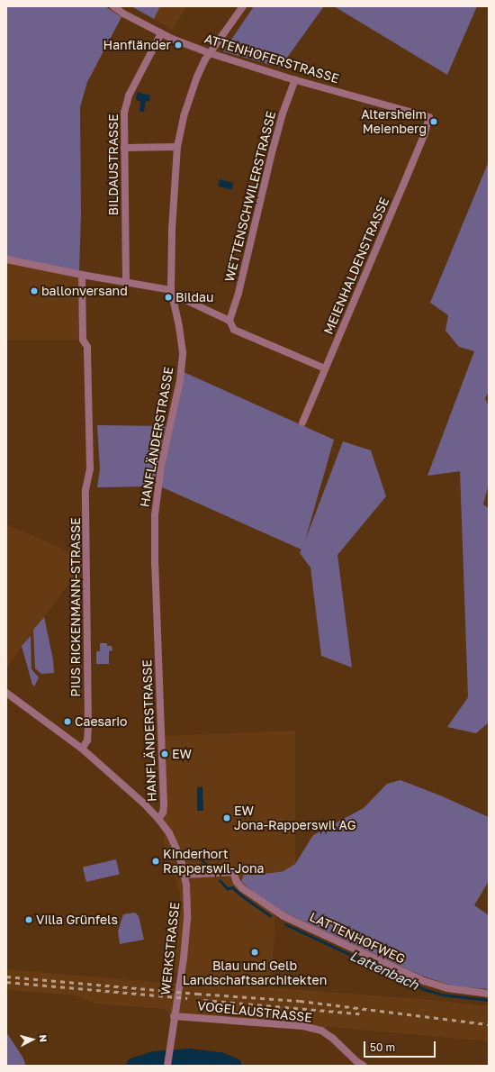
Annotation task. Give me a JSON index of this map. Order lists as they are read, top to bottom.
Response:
{
  "streets": {
    "street": [
      "ATTENHOFERSTRASSE",
      "BILDAUSTRASSE",
      "WETTENSCHWILERSTRASSE",
      "MEIENHALDENSTRASSE",
      "HANFLÄNDERSTRASSE",
      "PIUS RICKENMANN-STRASSE",
      "LATTENHOFWEG",
      "WERKSTRASSE",
      "VOGELAUSTRASSE"
    ]
  },
  "crossings": [
    ["ATTENHOFERSTRASSE", "BILDAUSTRASSE"],
    ["ATTENHOFERSTRASSE", "WETTENSCHWILERSTRASSE"],
    ["ATTENHOFERSTRASSE", "MEIENHALDENSTRASSE"],
    ["ATTENHOFERSTRASSE", "HANFLÄNDERSTRASSE"],
    ["HANFLÄNDERSTRASSE", "WERKSTRASSE"],
    ["PIUS RICKENMANN-STRASSE", "WERKSTRASSE"],
    ["LATTENHOFWEG", "WERKSTRASSE"],
    ["WERKSTRASSE", "VOGELAUSTRASSE"]
  ],
  "water": ["Lattenbach"],
  "places": [
    "Hanfländer",
    "Altersheim Meienberg",
    "ballonversand",
    "Bildau",
    "Caesario",
    "EW",
    "EW Jona-Rapperswil AG",
    "Kinderhort Rapperswil-Jona",
    "Villa Grünfels",
    "Blau und Gelb Landschaftsarchitekten"
  ],
  "scale_bar": "50 m",
  "north": "right"
}
